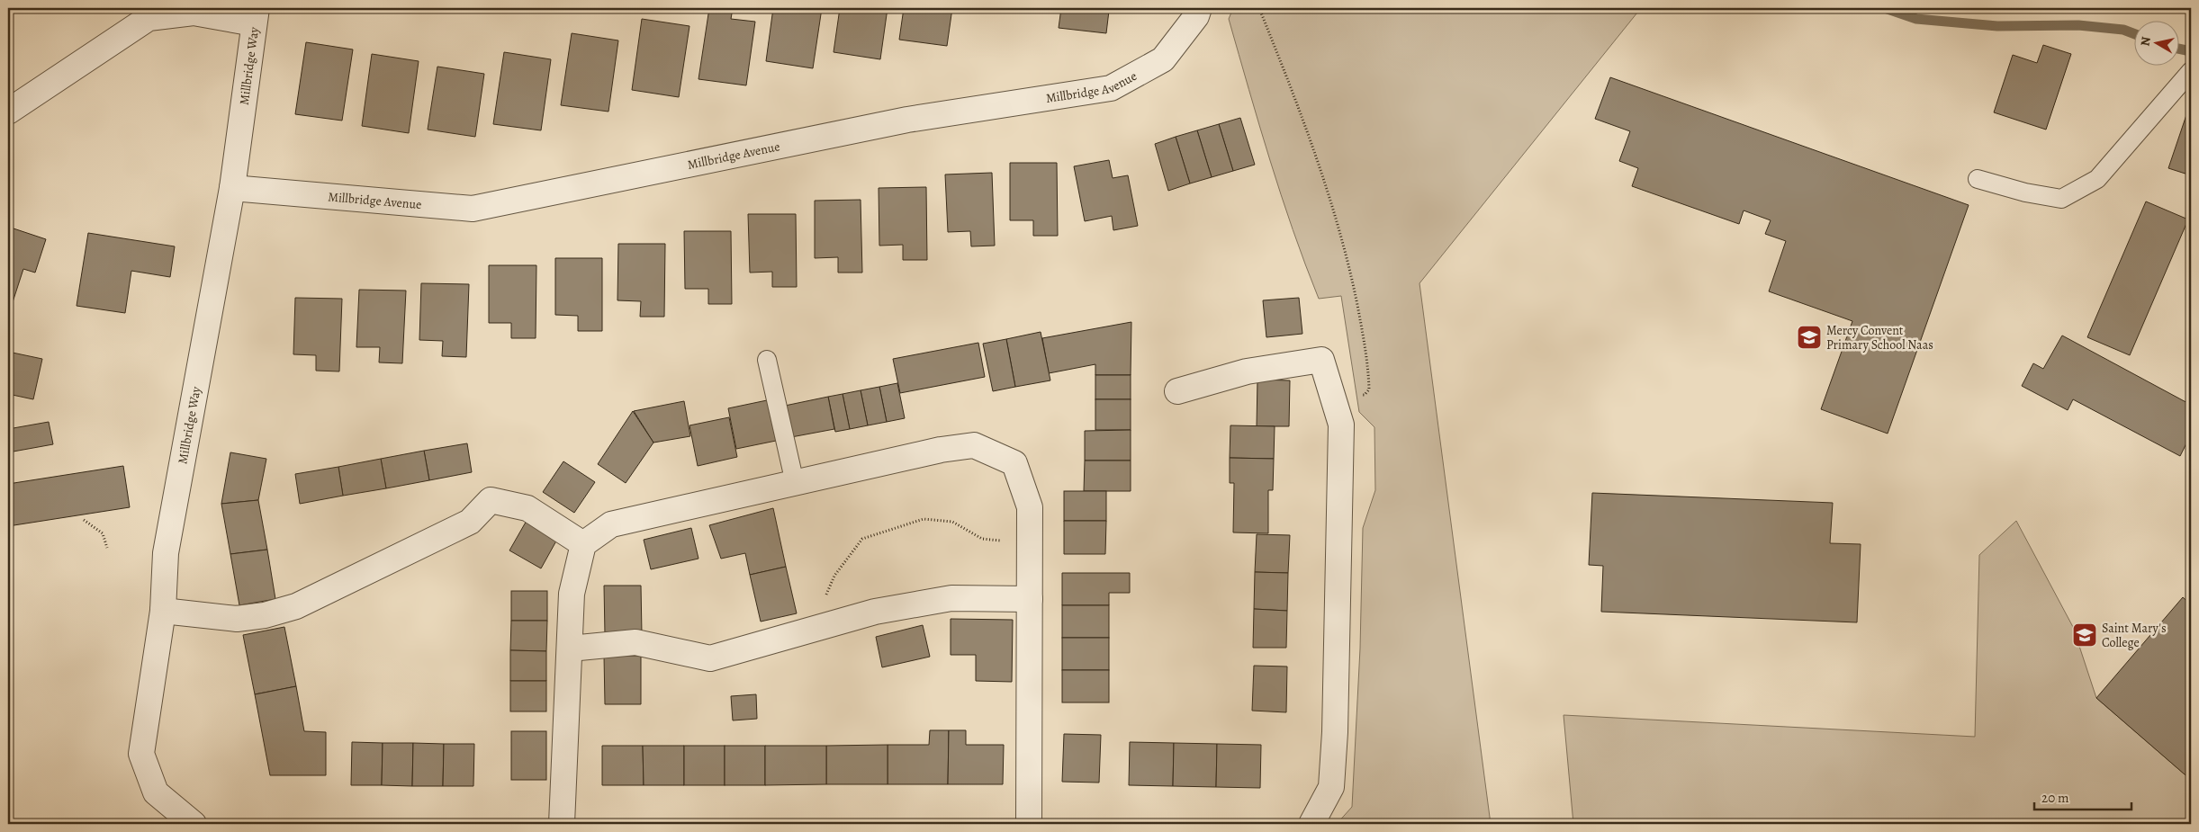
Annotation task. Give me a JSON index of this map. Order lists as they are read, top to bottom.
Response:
{
  "streets": {
    "street": ["Millbridge Way", "Millbridge Avenue"]
  },
  "crossings": [
    ["Millbridge Way", "Millbridge Avenue"]
  ],
  "places": {
    "school or university": ["Mercy Convent Primary School Naas", "Saint Mary's College"]
  },
  "scale_bar": "20 m",
  "north": "left"
}
